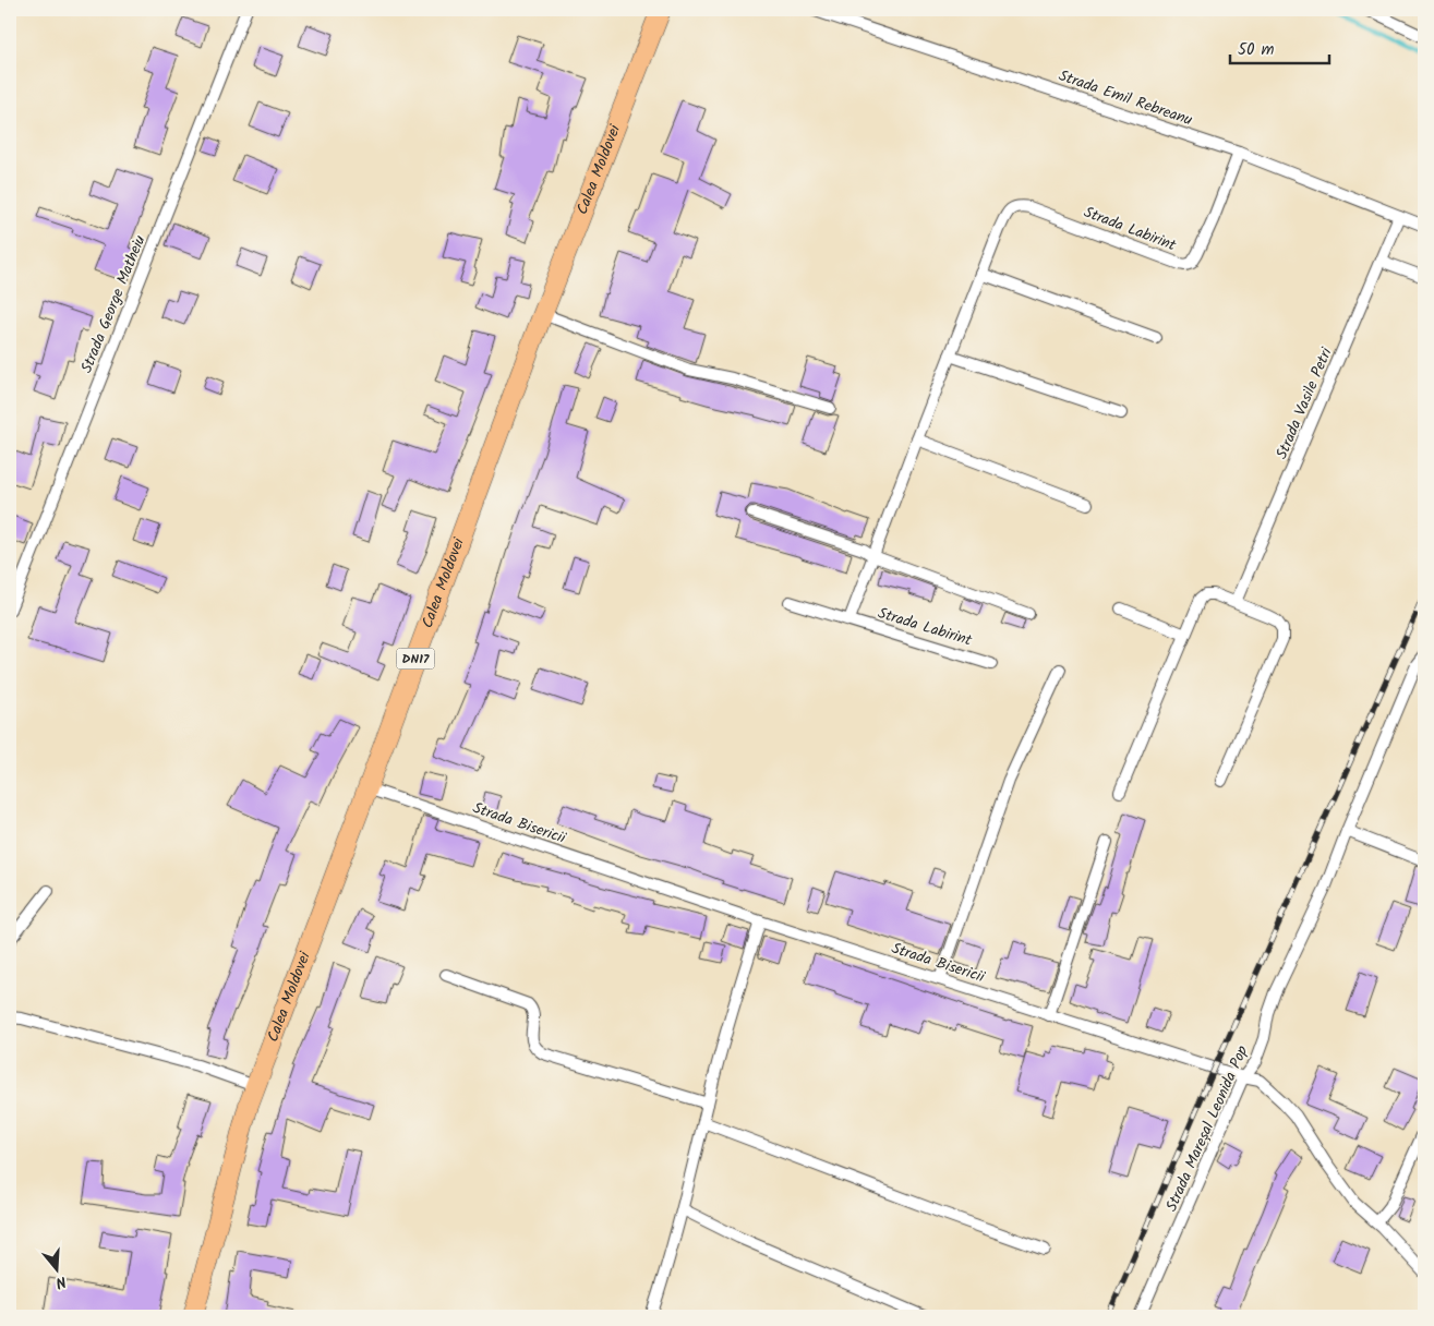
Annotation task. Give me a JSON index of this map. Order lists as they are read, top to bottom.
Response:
{
  "streets": {
    "highway": ["Calea Moldovei", "DN17"],
    "street": [
      "Strada Emil Rebreanu",
      "Strada Labirint",
      "Strada George Matheiu",
      "Strada Vasile Petri",
      "Strada Bisericii",
      "Strada Mareșal Leonida Pop"
    ]
  },
  "crossings": [
    ["Strada Emil Rebreanu", "Strada Labirint"],
    ["Strada Emil Rebreanu", "Strada Vasile Petri"],
    ["Calea Moldovei", "Strada Bisericii"],
    ["Strada Bisericii", "Strada Mareșal Leonida Pop"]
  ],
  "scale_bar": "50 m",
  "north": "bottom"
}
